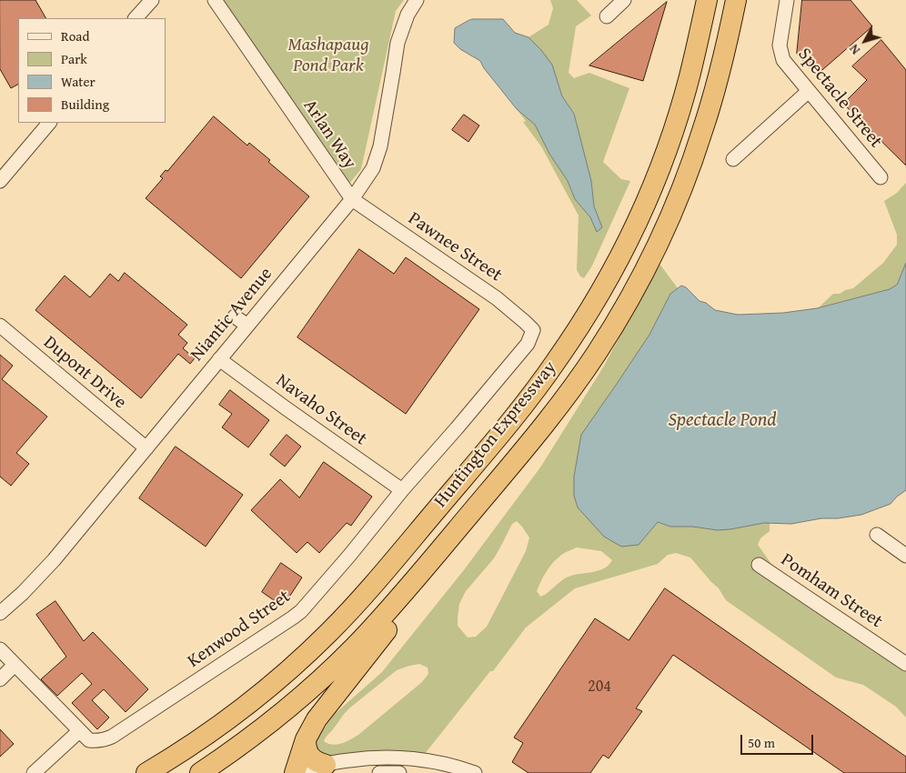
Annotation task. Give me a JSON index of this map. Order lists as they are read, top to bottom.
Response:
{
  "streets": {
    "highway": ["Huntington Expressway"],
    "street": [
      "Spectacle Street",
      "Arlan Way",
      "Pawnee Street",
      "Niantic Avenue",
      "Dupont Drive",
      "Navaho Street",
      "Pomham Street",
      "Kenwood Street"
    ]
  },
  "crossings": [
    ["Arlan Way", "Pawnee Street"],
    ["Arlan Way", "Niantic Avenue"],
    ["Pawnee Street", "Niantic Avenue"],
    ["Pawnee Street", "Kenwood Street"],
    ["Niantic Avenue", "Dupont Drive"],
    ["Niantic Avenue", "Navaho Street"],
    ["Navaho Street", "Kenwood Street"]
  ],
  "water": ["Spectacle Pond"],
  "parks": ["Mashapaug Pond Park"],
  "house_numbers": ["204"],
  "legend": [
    "Road",
    "Park",
    "Water",
    "Building"
  ],
  "scale_bar": "50 m",
  "north": "bottom left"
}
